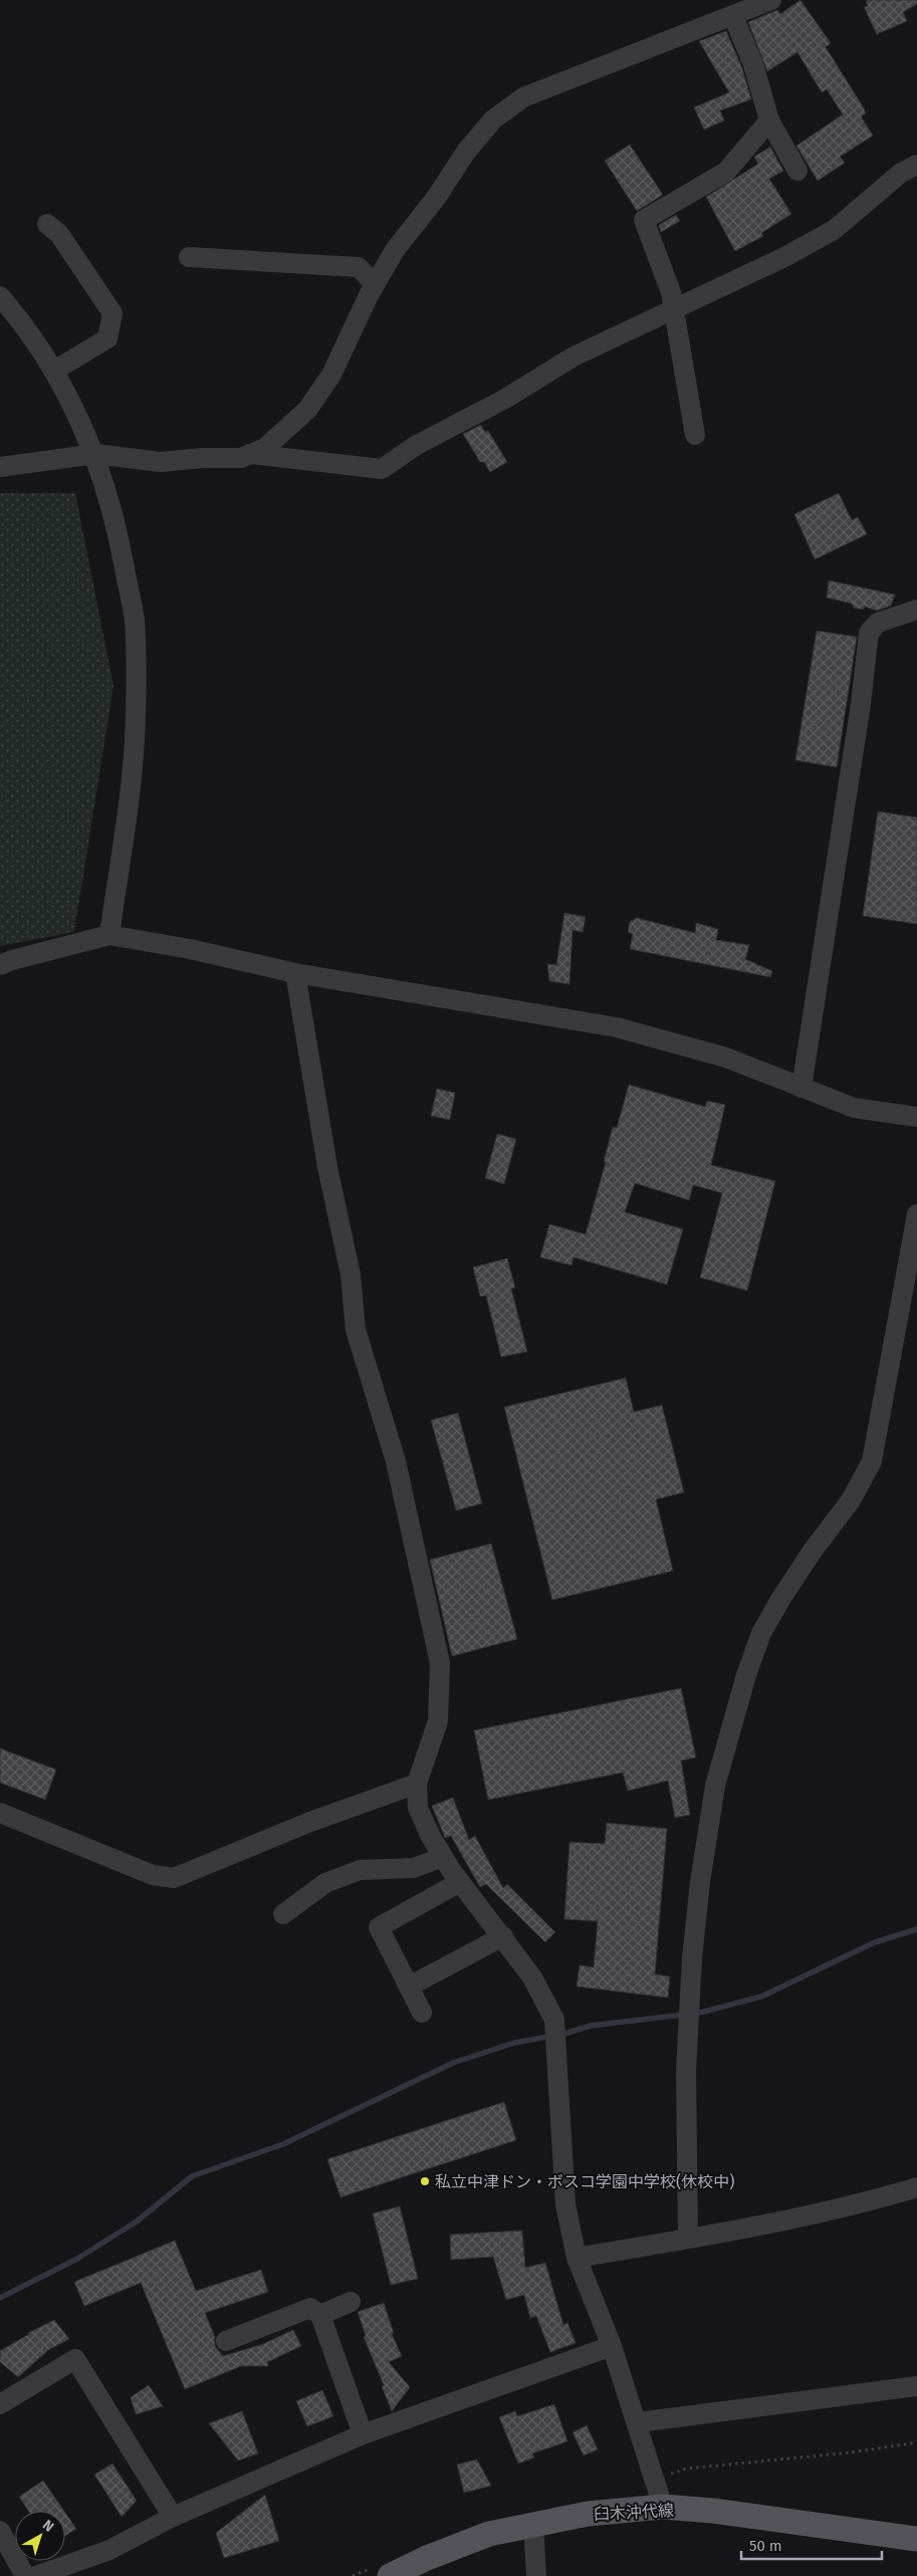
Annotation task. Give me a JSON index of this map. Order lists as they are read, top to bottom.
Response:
{
  "streets": {
    "main road": ["臼木沖代線"]
  },
  "places": ["私立中津ドン・ボスコ学園中学校(休校中)"],
  "scale_bar": "50 m",
  "north": "top right"
}
